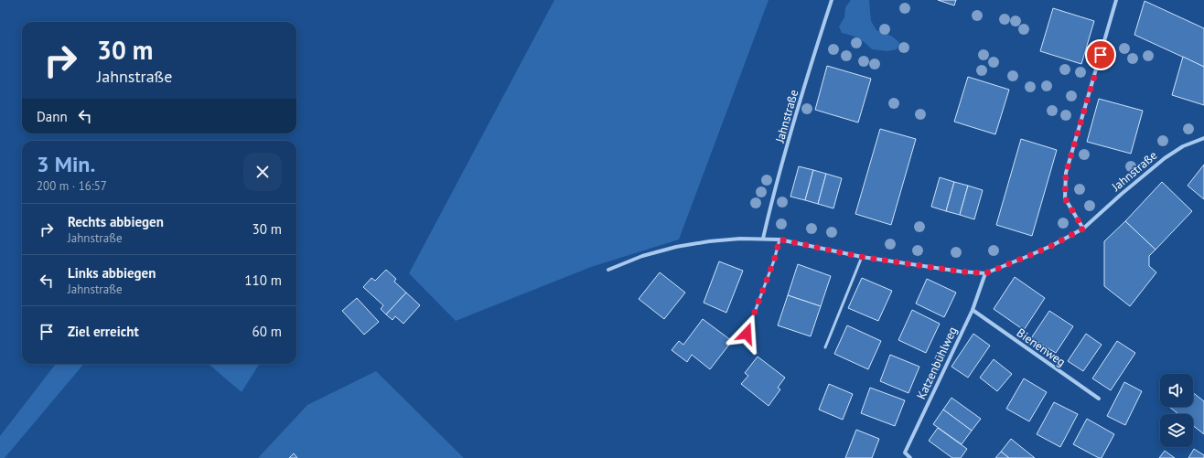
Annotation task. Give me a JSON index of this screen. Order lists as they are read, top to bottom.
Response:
{
  "streets": {
    "street": ["Jahnstraße", "Bienenweg", "Katzenbühlweg"]
  },
  "crossings": [
    ["Jahnstraße", "Katzenbühlweg"],
    ["Bienenweg", "Katzenbühlweg"]
  ],
  "page": {
    "turn": ["30 m", "Jahnstraße"],
    "then": "Dann",
    "heading": ["3 Min.", "200 m · 16:57"],
    "list": [
      {
        "name": "Rechts abbiegen",
        "note": "Jahnstraße",
        "value": "30 m"
      },
      {
        "name": "Links abbiegen",
        "note": "Jahnstraße",
        "value": "110 m"
      },
      {
        "name": "Ziel erreicht",
        "value": "60 m"
      }
    ]
  }
}
